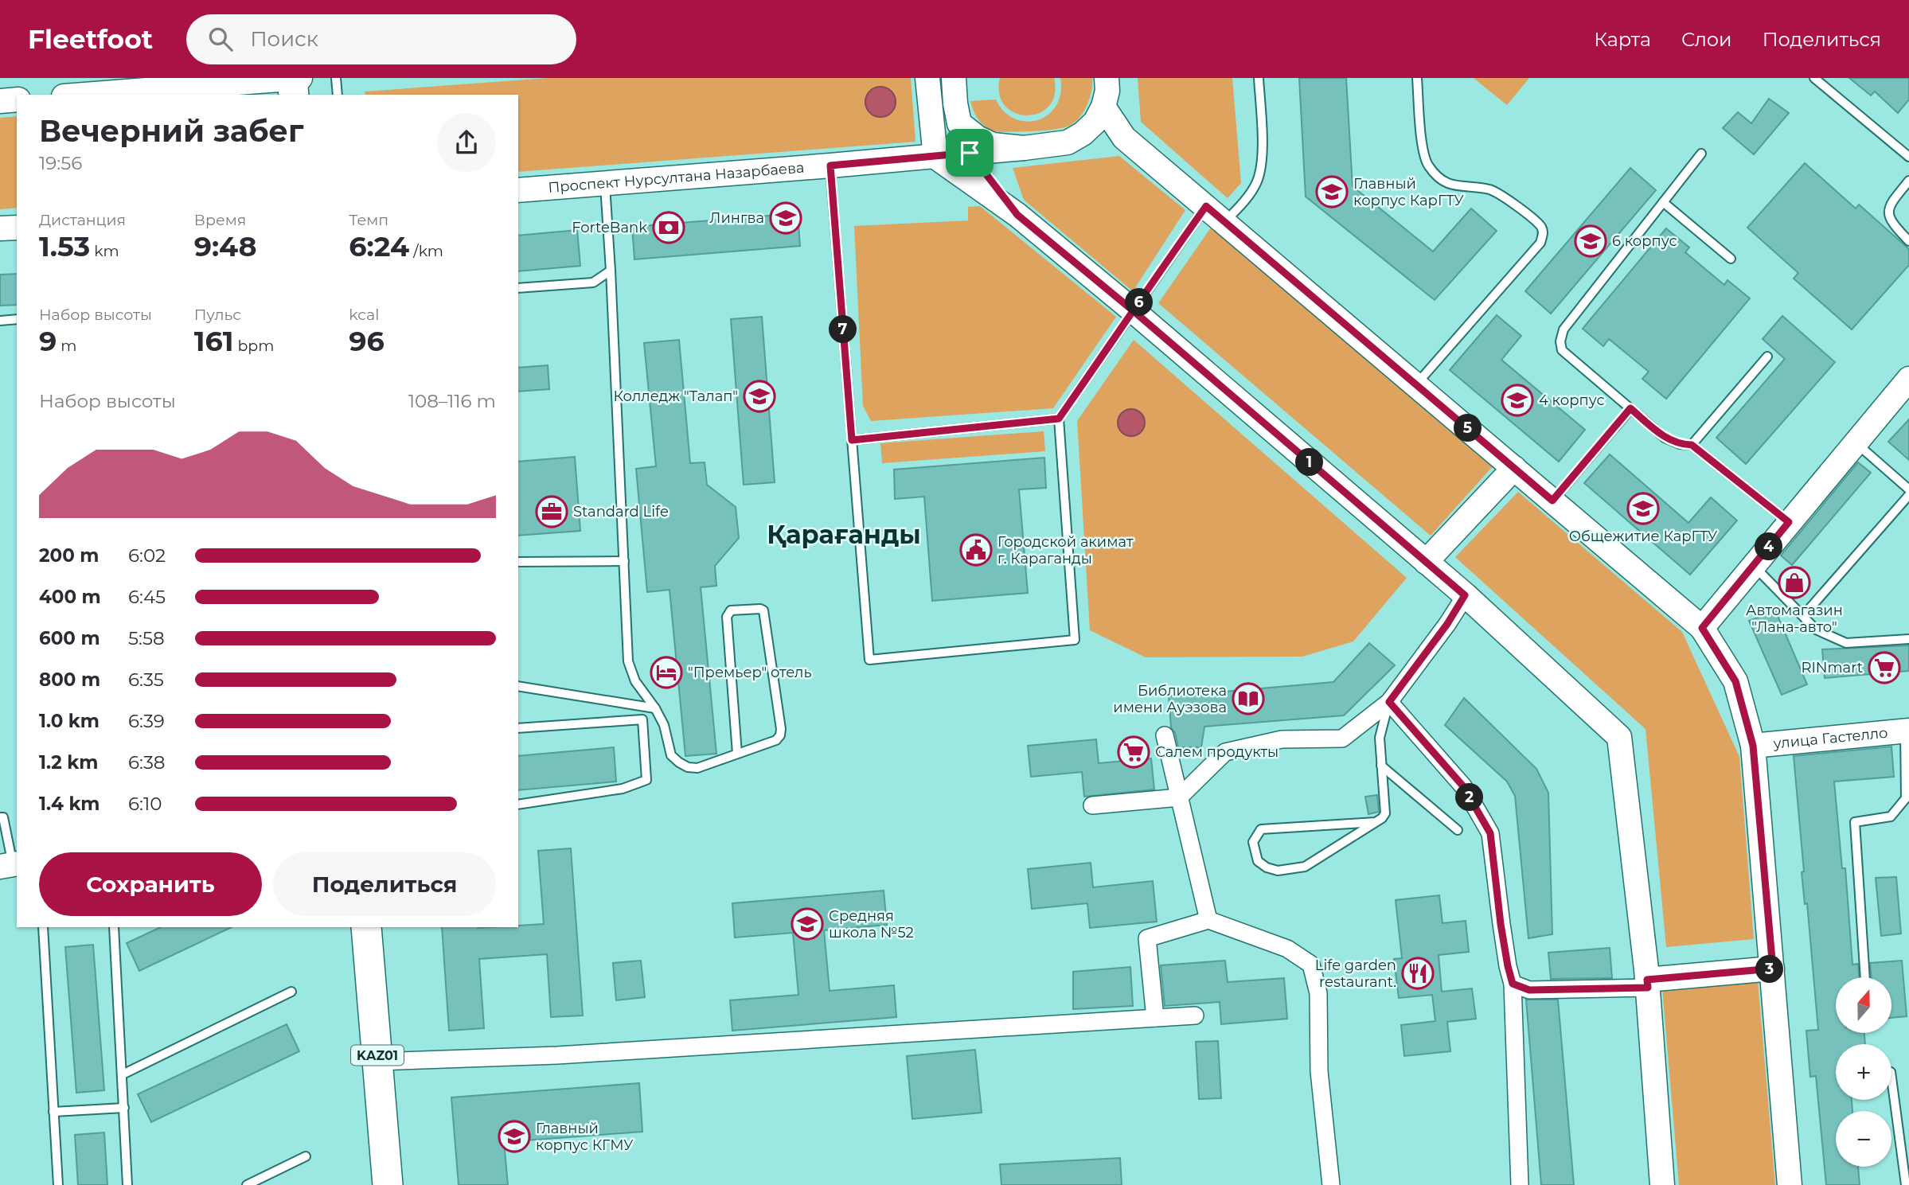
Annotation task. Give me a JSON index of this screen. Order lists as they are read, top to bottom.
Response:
{
  "streets": {
    "highway": ["KАZ01"],
    "main road": ["Проспект Нурсултана Назарбаева", "улица Гастелло"]
  },
  "districts": ["Қарағанды"],
  "places": {
    "school or university": [
      "Главный корпус КарГТУ",
      "Лингва",
      "6 корпус",
      "Колледж \"Талап\"",
      "4 корпус",
      "Общежитие КарГТУ",
      "Средняя школа №52",
      "Главный корпус КГМУ"
    ],
    "bank": ["ForteBank"],
    "office": ["Standard Life"],
    "public building": ["Городской акимат г. Караганды"],
    "shop": ["Автомагазин \"Лана-авто\""],
    "supermarket": ["RINmart", "Салем продукты"],
    "hotel": ["\"Премьер\" отель"],
    "library": ["Библиотека имени Ауэзова"],
    "restaurant": ["Life garden restaurant."]
  },
  "north": "top",
  "page": {
    "header": "Fleetfoot",
    "search": "Поиск",
    "nav": ["Карта", "Слои", "Поделиться"],
    "heading": ["Вечерний забег", "19:56"],
    "stats": [
      ["Дистанция", "1.53 km"],
      ["Время", "9:48"],
      ["Темп", "6:24 /km"],
      ["Набор высоты", "9 m"],
      ["Пульс", "161 bpm"],
      ["kcal", "96"]
    ],
    "pins": [
      "6",
      "7",
      "5",
      "1",
      "4",
      "2",
      "3"
    ],
    "chart": ["Набор высоты", "108–116 m"],
    "list": [
      {
        "name": "200 m",
        "note": "6:02"
      },
      {
        "name": "400 m",
        "note": "6:45"
      },
      {
        "name": "600 m",
        "note": "5:58"
      },
      {
        "name": "800 m",
        "note": "6:35"
      },
      {
        "name": "1.0 km",
        "note": "6:39"
      },
      {
        "name": "1.2 km",
        "note": "6:38"
      },
      {
        "name": "1.4 km",
        "note": "6:10"
      }
    ],
    "buttons": ["Сохранить", "Поделиться"],
    "map_buttons": ["+", "−"]
  }
}
